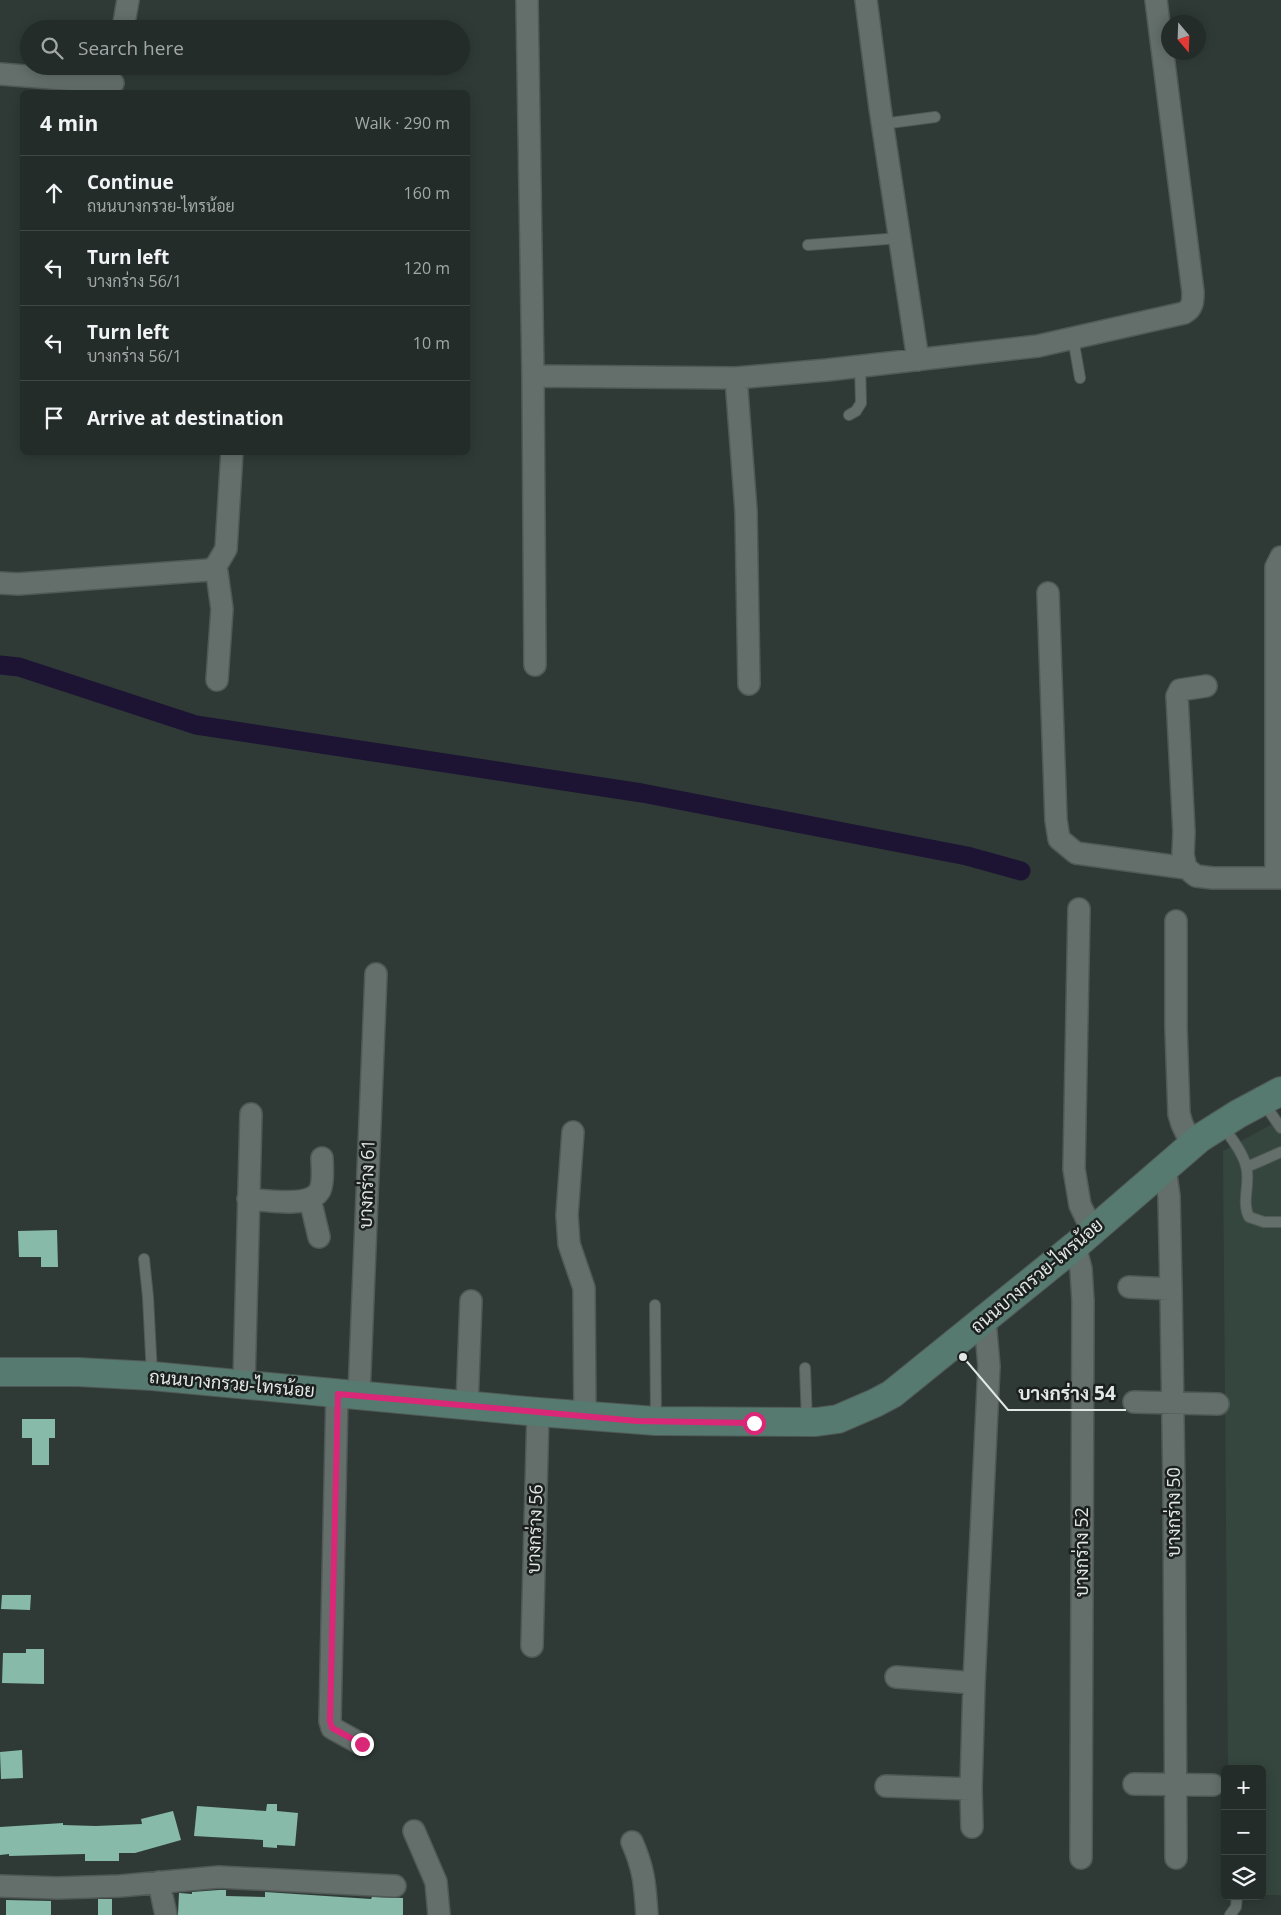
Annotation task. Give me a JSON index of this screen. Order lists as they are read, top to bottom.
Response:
{
  "streets": {
    "main road": ["ถนนบางกรวย-ไทรน้อย"],
    "street": [
      "บางกร่าง 61",
      "บางกร่าง 50",
      "บางกร่าง 56",
      "บางกร่าง 52"
    ]
  },
  "crossings": [
    ["บางกร่าง 61", "ถนนบางกรวย-ไทรน้อย"],
    ["ถนนบางกรวย-ไทรน้อย", "บางกร่าง 50"],
    ["ถนนบางกรวย-ไทรน้อย", "บางกร่าง 56"],
    ["ถนนบางกรวย-ไทรน้อย", "บางกร่าง 52"]
  ],
  "places": ["บางกร่าง 54"],
  "north": "bottom",
  "page": {
    "search": "Search here",
    "heading": ["4 min", "Walk · 290 m"],
    "list": [
      ["Continue", "ถนนบางกรวย-ไทรน้อย", "160 m"],
      ["Turn left", "บางกร่าง 56/1", "120 m"],
      ["Turn left", "บางกร่าง 56/1", "10 m"],
      "Arrive at destination"
    ],
    "map_buttons": ["+", "−"]
  }
}
